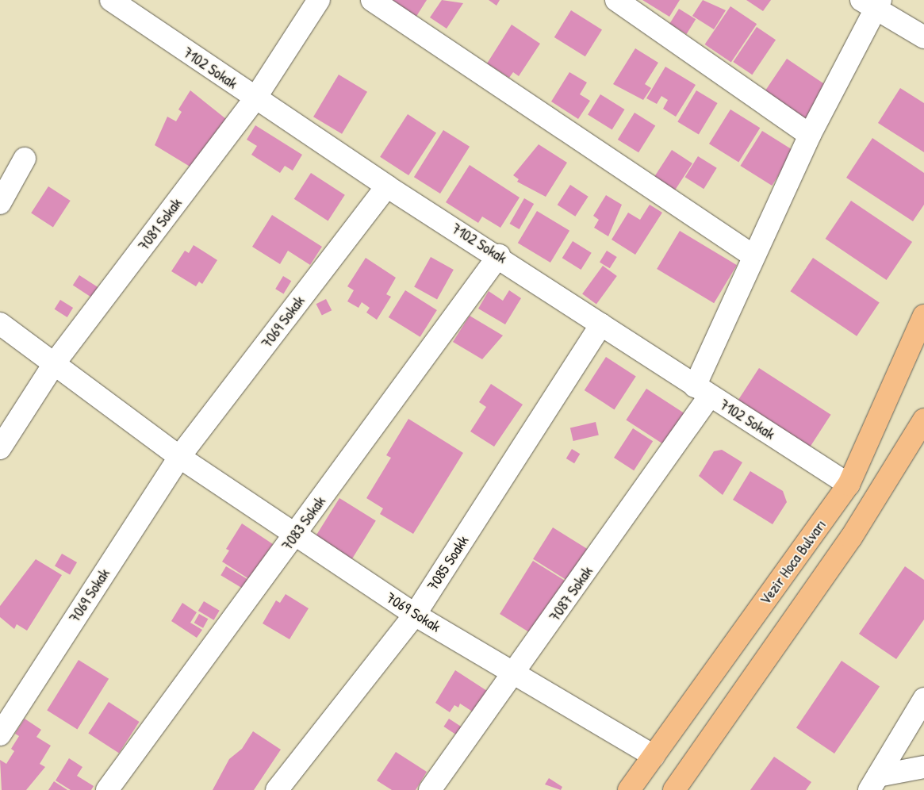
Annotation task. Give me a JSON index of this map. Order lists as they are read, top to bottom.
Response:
{
  "streets": {
    "main road": ["Vezir Hoca Bulvarı"],
    "street": [
      "7102 Sokak",
      "7081 Sokak",
      "7069 Sokak",
      "7083 Sokak",
      "7085 Soakk",
      "7087 Sokak"
    ]
  },
  "crossings": [
    ["7102 Sokak", "7081 Sokak"],
    ["7102 Sokak", "7069 Sokak"],
    ["7102 Sokak", "7083 Sokak"],
    ["7102 Sokak", "Vezir Hoca Bulvarı"],
    ["7102 Sokak", "7085 Soakk"],
    ["7102 Sokak", "7087 Sokak"],
    ["7081 Sokak", "7069 Sokak"],
    ["7069 Sokak", "7083 Sokak"],
    ["7069 Sokak", "Vezir Hoca Bulvarı"],
    ["7069 Sokak", "7085 Soakk"],
    ["7069 Sokak", "7087 Sokak"]
  ]
}
